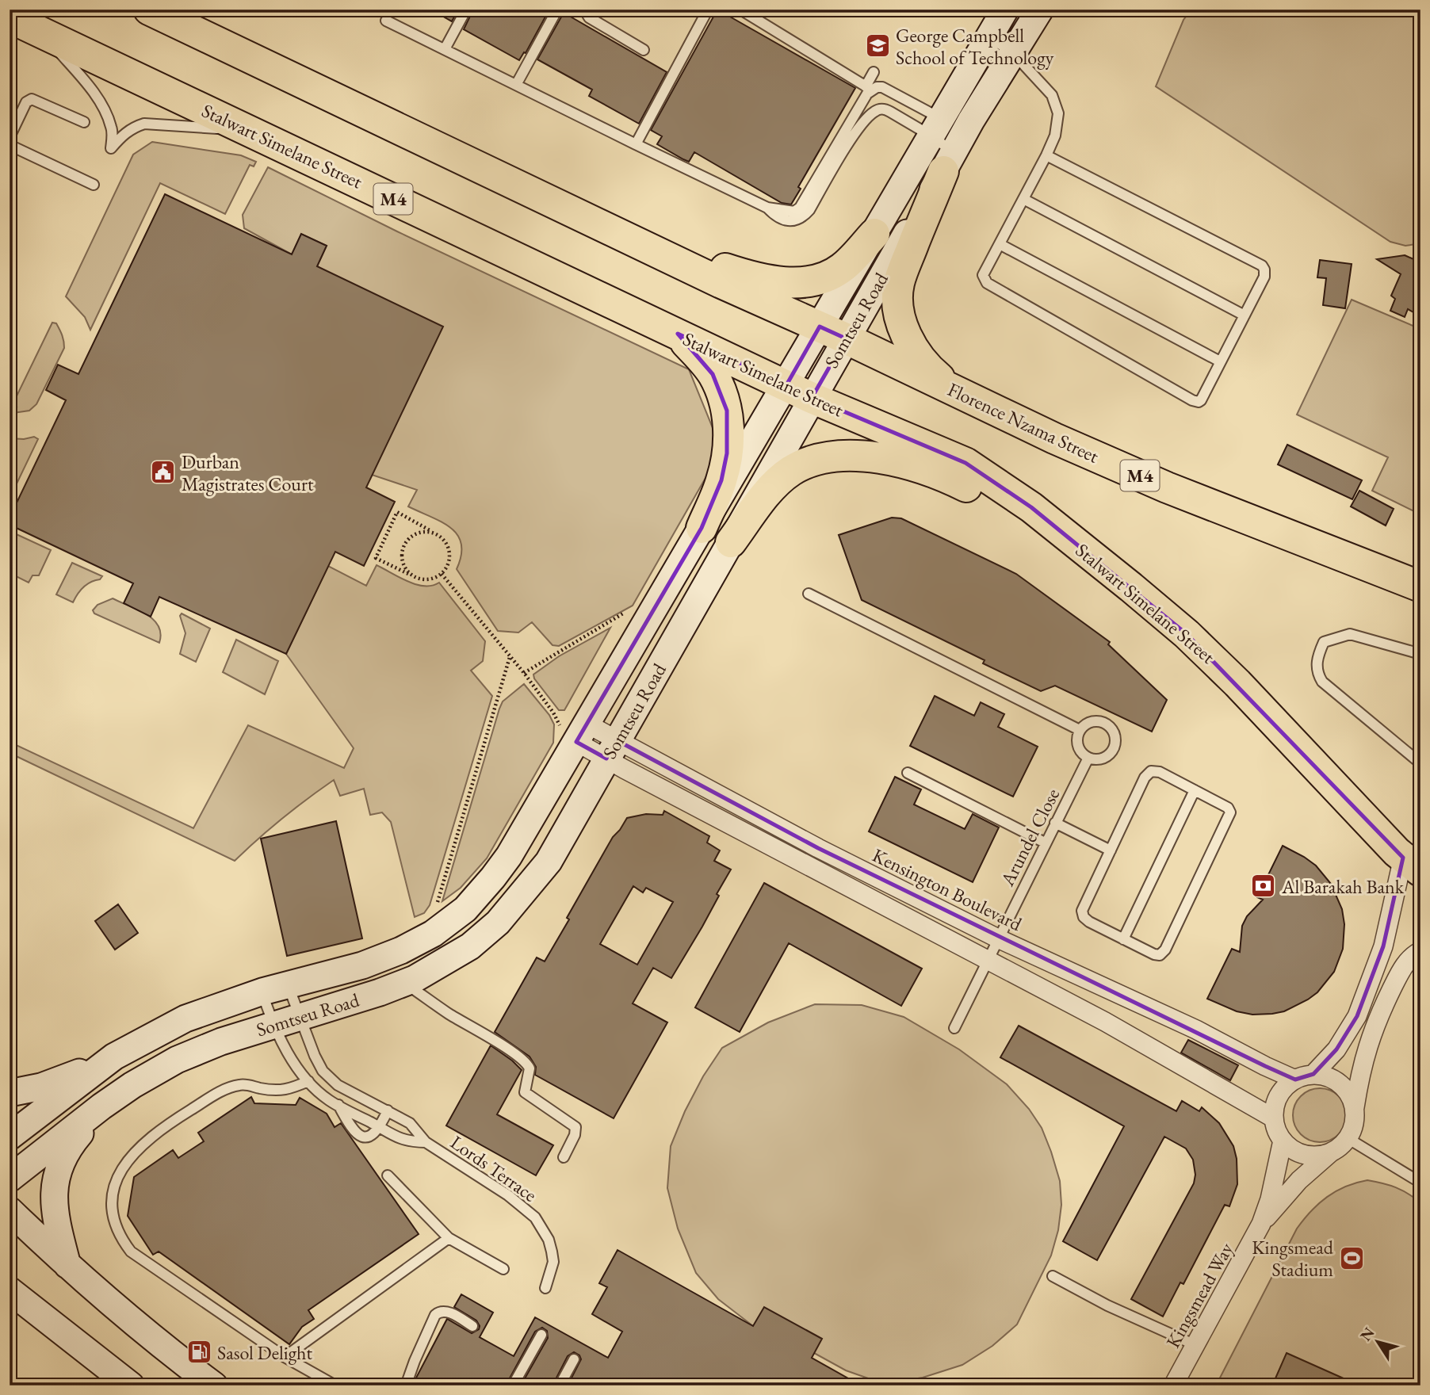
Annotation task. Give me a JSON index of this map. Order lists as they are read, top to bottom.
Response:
{
  "streets": {
    "highway": ["Stalwart Simelane Street", "M4", "Florence Nzama Street"],
    "main road": ["Somtseu Road"],
    "street": ["Kensington Boulevard", "Kingsmead Way"],
    "lane": ["Arundel Close", "Lords Terrace"]
  },
  "crossings": [
    ["Stalwart Simelane Street", "Somtseu Road"],
    ["M4", "Somtseu Road"],
    ["M4", "Florence Nzama Street"],
    ["Somtseu Road", "Florence Nzama Street"],
    ["Somtseu Road", "Kensington Boulevard"],
    ["Somtseu Road", "Lords Terrace"],
    ["Arundel Close", "Kensington Boulevard"],
    ["Kensington Boulevard", "Kingsmead Way"]
  ],
  "places": {
    "school or university": ["George Campbell School of Technology"],
    "public building": ["Durban Magistrates Court"],
    "bank": ["Al Barakah Bank"],
    "sports": ["Kingsmead Stadium"],
    "fuel station": ["Sasol Delight"]
  },
  "north": "top left"
}
